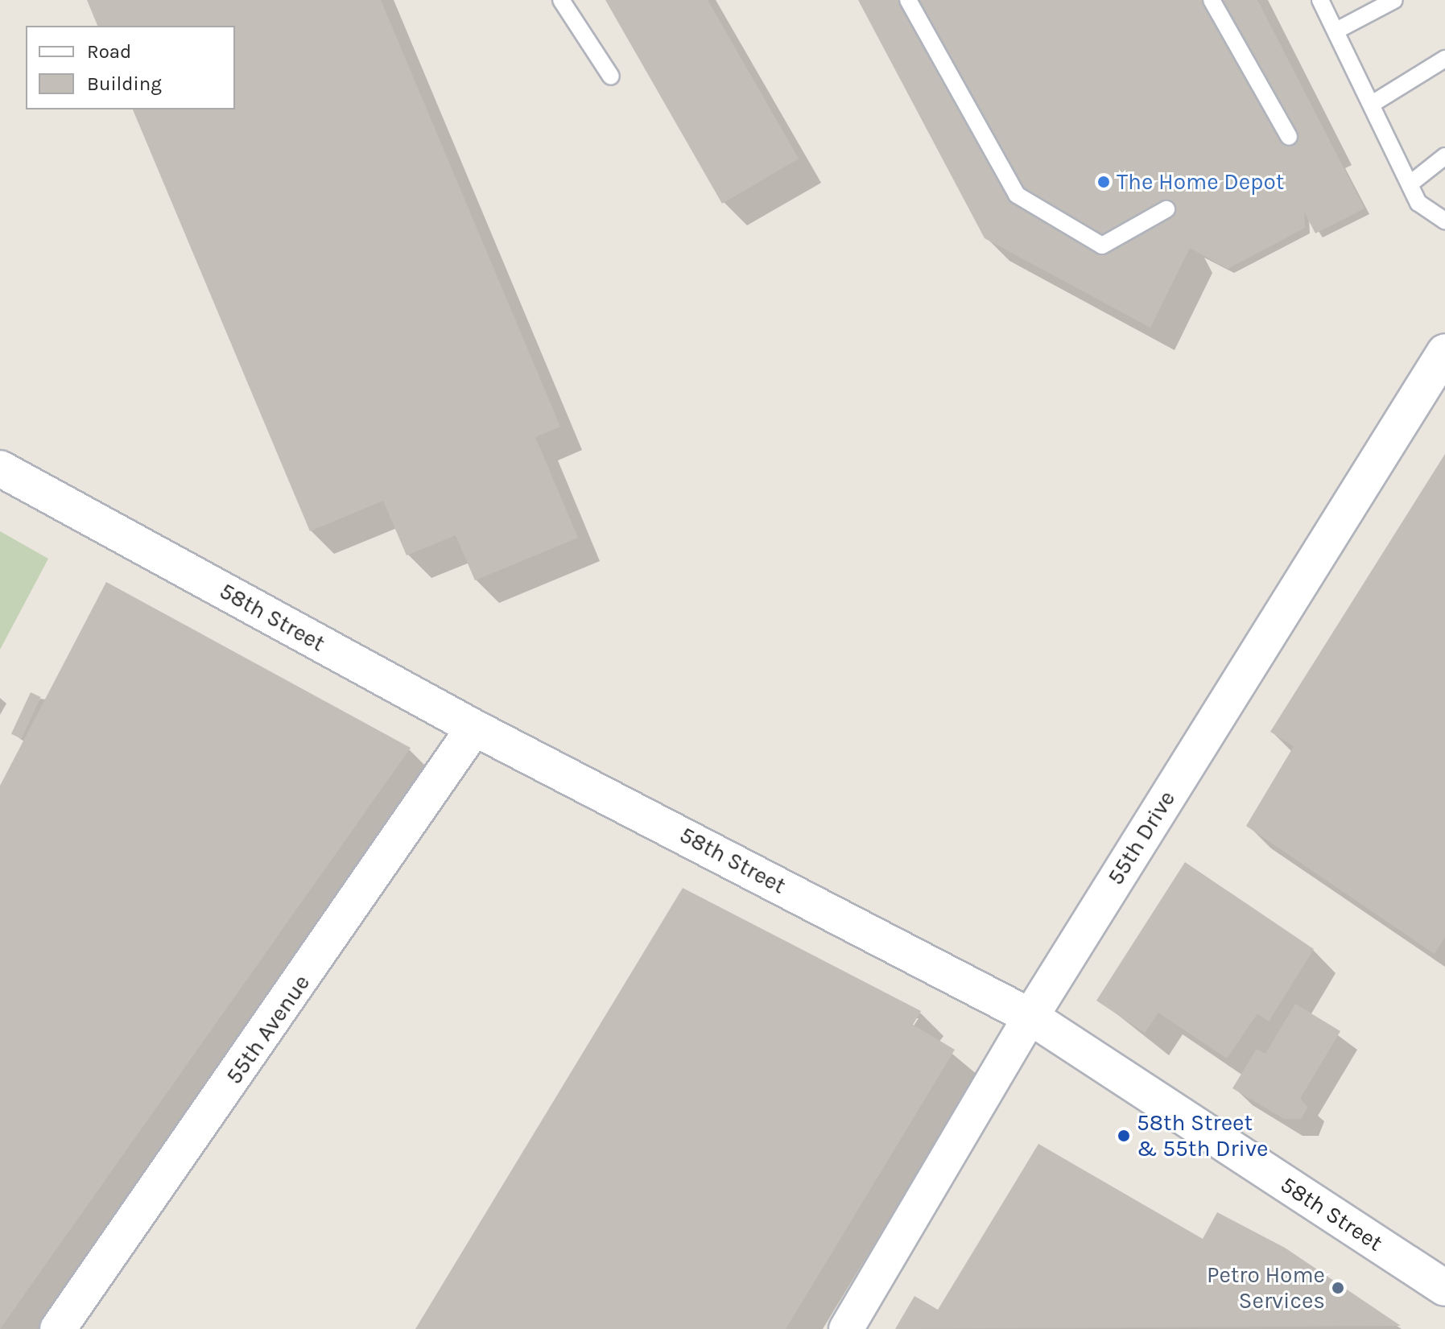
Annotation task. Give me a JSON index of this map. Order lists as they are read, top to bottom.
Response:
{
  "streets": {
    "main road": ["58th Street", "55th Drive", "55th Avenue"]
  },
  "crossings": [
    ["58th Street", "55th Drive"],
    ["58th Street", "55th Avenue"]
  ],
  "places": ["The Home Depot", "58th Street & 55th Drive", "Petro Home Services"],
  "legend": ["Road", "Building"]
}
